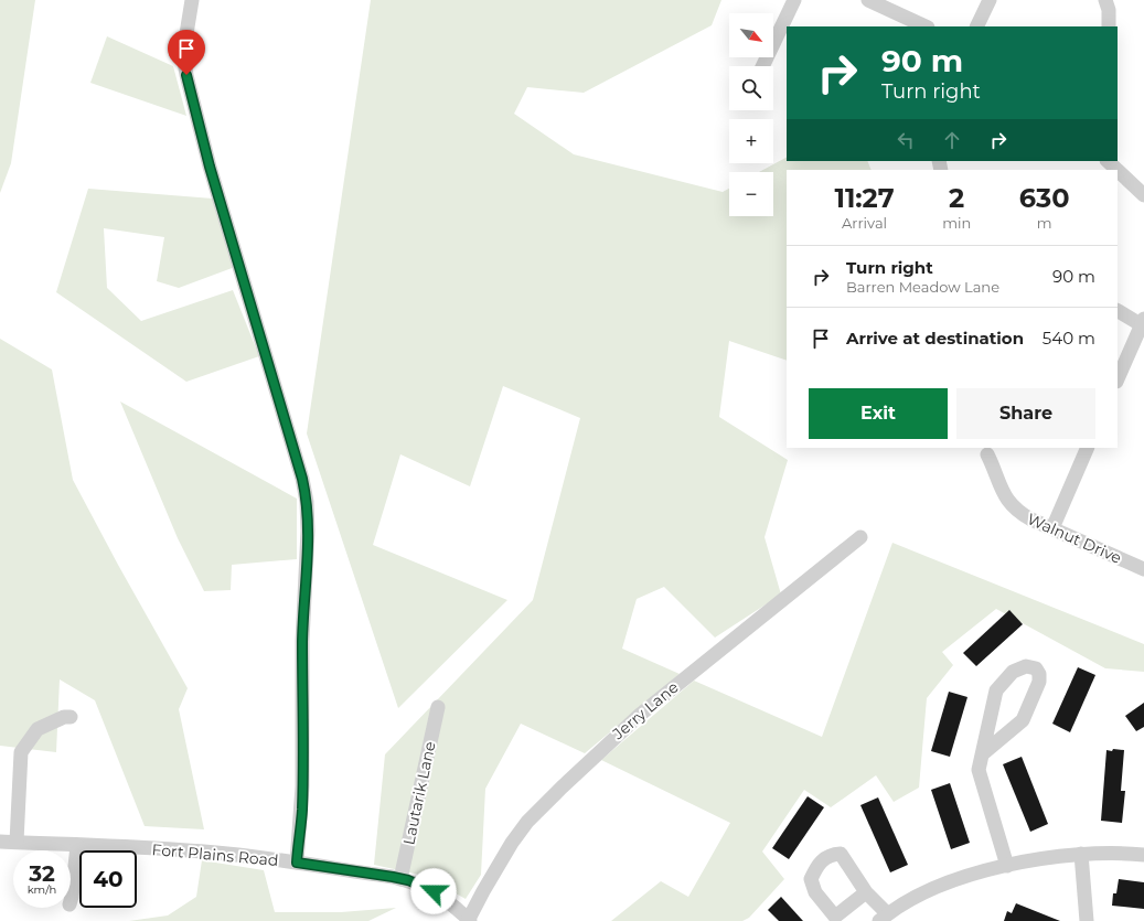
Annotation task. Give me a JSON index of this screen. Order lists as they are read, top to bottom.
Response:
{
  "streets": {
    "street": [
      "Walnut Drive",
      "Jerry Lane",
      "Lautarik Lane",
      "Fort Plains Road"
    ]
  },
  "crossings": [
    ["Jerry Lane", "Fort Plains Road"],
    ["Lautarik Lane", "Fort Plains Road"]
  ],
  "north": "bottom right",
  "page": {
    "map_buttons": ["+", "−"],
    "turn": ["90 m", "Turn right"],
    "eta": [
      "11:27",
      "Arrival",
      "2",
      "min",
      "630",
      "m"
    ],
    "list": [
      {
        "name": "Turn right",
        "note": "Barren Meadow Lane",
        "value": "90 m"
      },
      {
        "name": "Arrive at destination",
        "value": "540 m"
      }
    ],
    "buttons": ["Exit", "Share"],
    "speed": "32 km/h",
    "limit": "40"
  }
}
